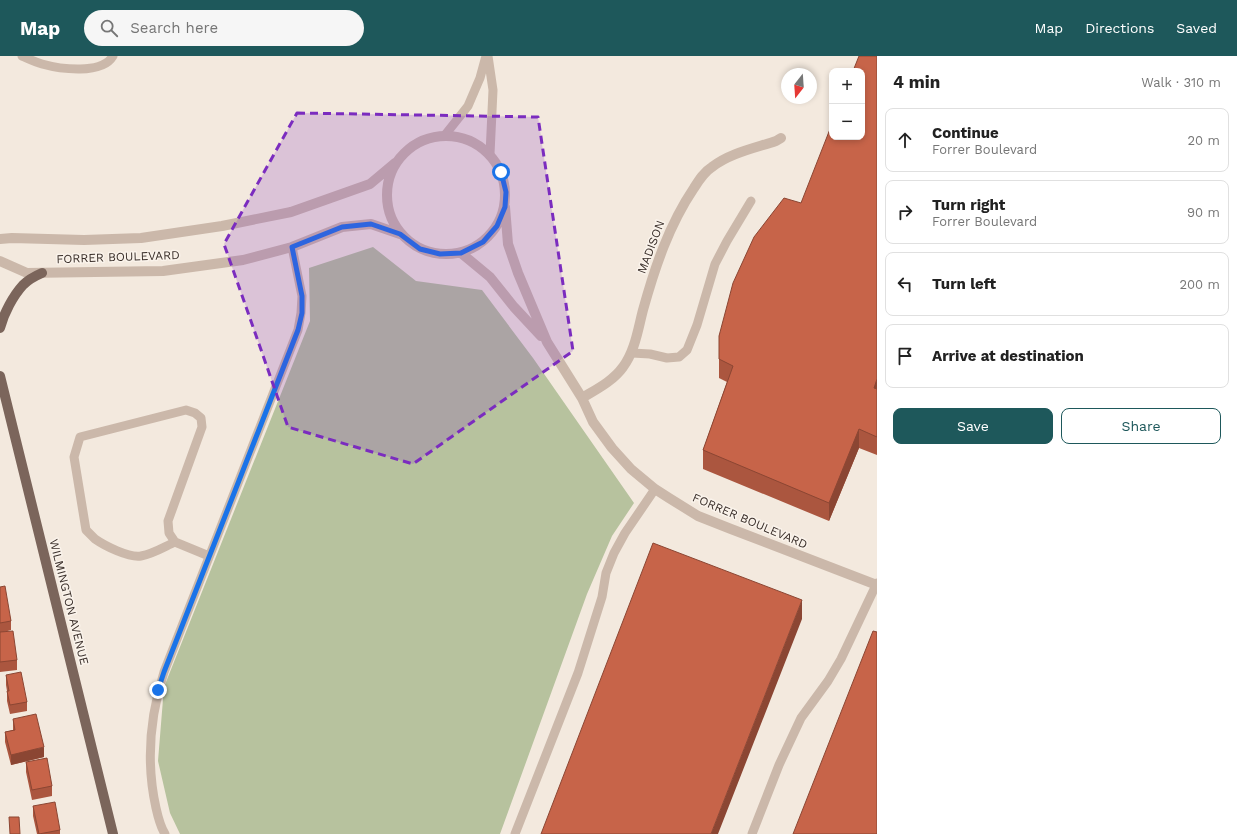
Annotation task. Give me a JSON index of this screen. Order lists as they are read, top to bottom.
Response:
{
  "streets": {
    "main road": ["WILMINGTON AVENUE"],
    "street": ["MADISON", "FORRER BOULEVARD"]
  },
  "crossings": [
    ["MADISON", "FORRER BOULEVARD"]
  ],
  "north": "bottom",
  "page": {
    "header": "Map",
    "search": "Search here",
    "nav": ["Map", "Directions", "Saved"],
    "heading": ["4 min", "Walk · 310 m"],
    "map_buttons": ["+", "−"],
    "list": [
      ["Continue", "Forrer Boulevard", "20 m"],
      ["Turn right", "Forrer Boulevard", "90 m"],
      ["Turn left", "200 m"],
      "Arrive at destination"
    ],
    "buttons": ["Save", "Share"]
  }
}
